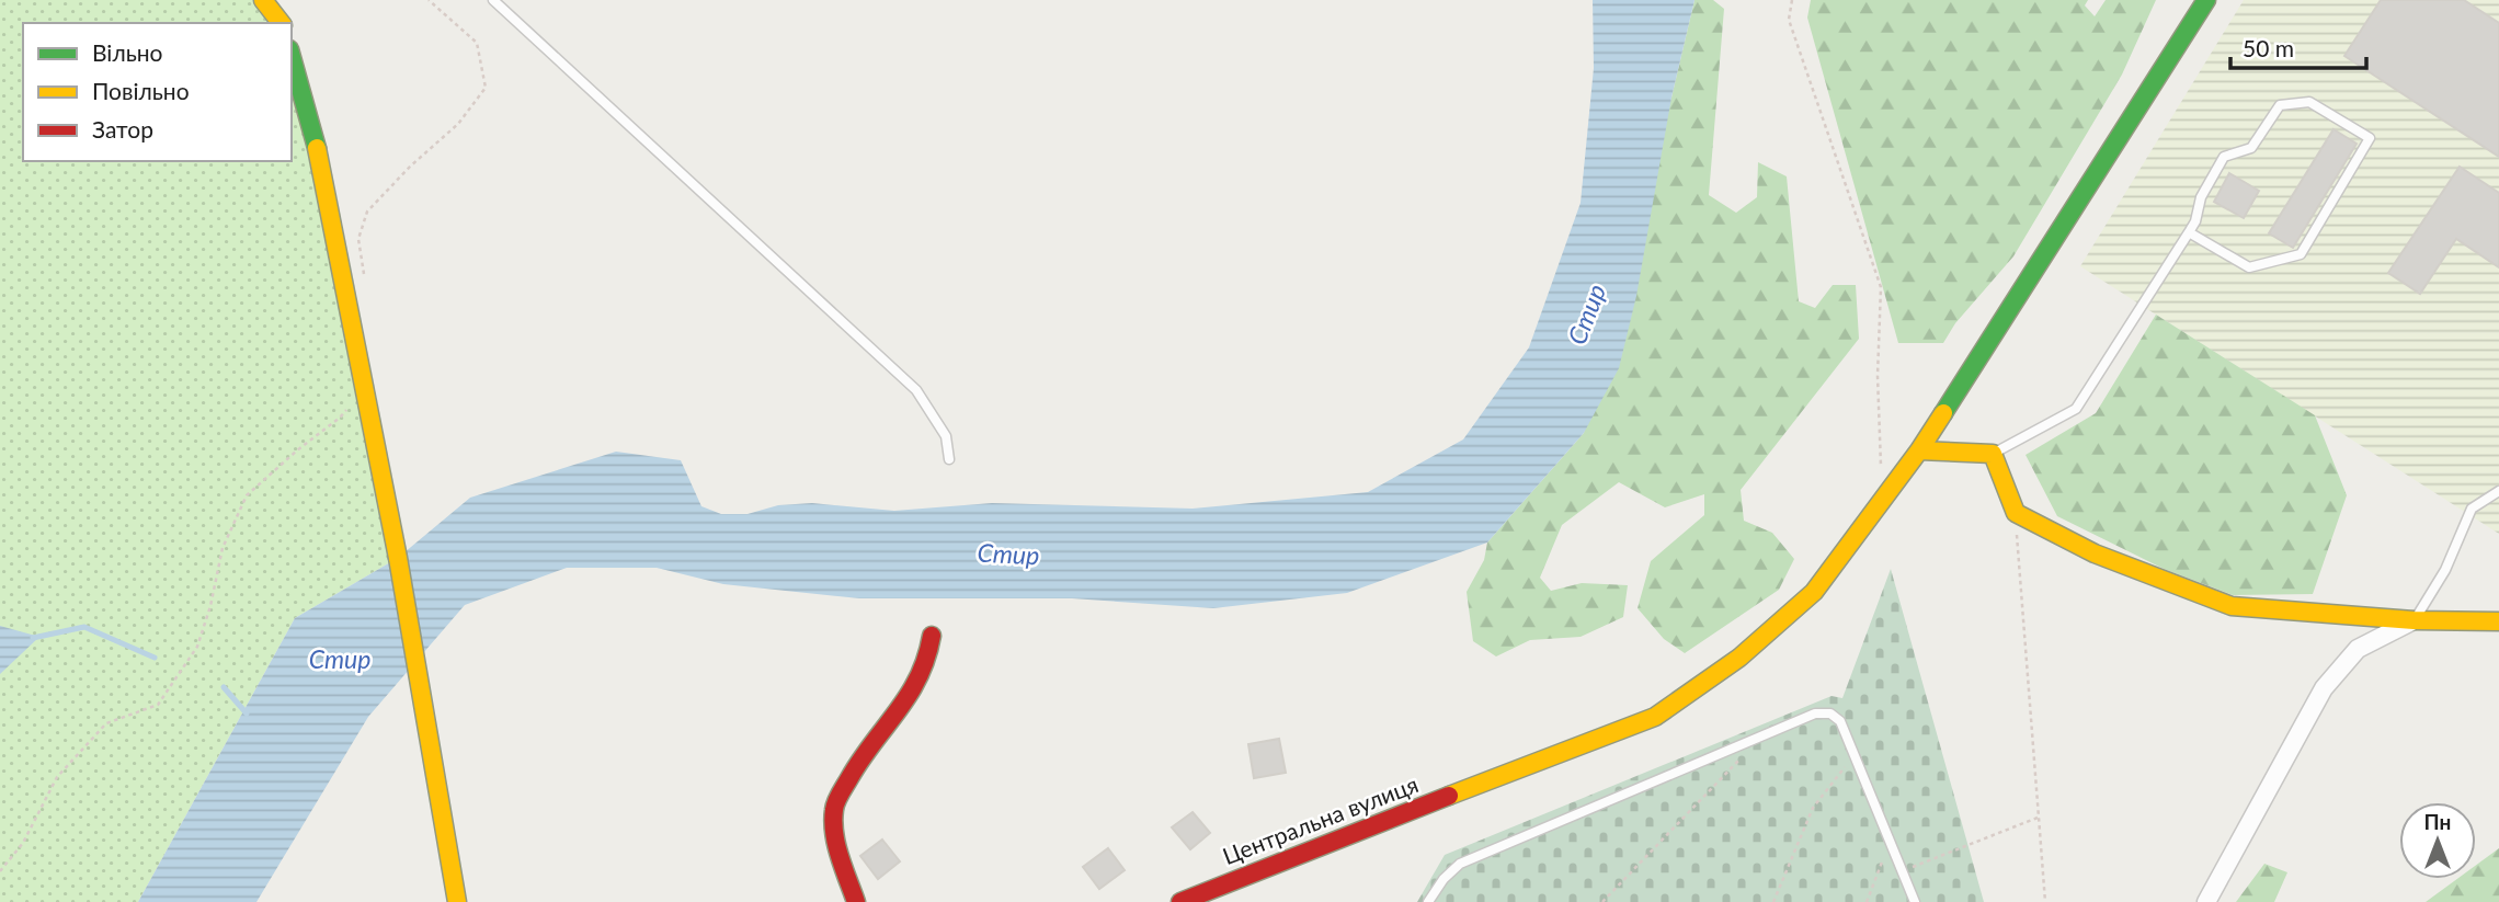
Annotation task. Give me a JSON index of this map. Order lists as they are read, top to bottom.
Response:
{
  "streets": {
    "street": ["Центральна вулиця"]
  },
  "water": ["Стир"],
  "legend": ["Вільно", "Повільно", "Затор"],
  "scale_bar": "50 m",
  "north": "top"
}
